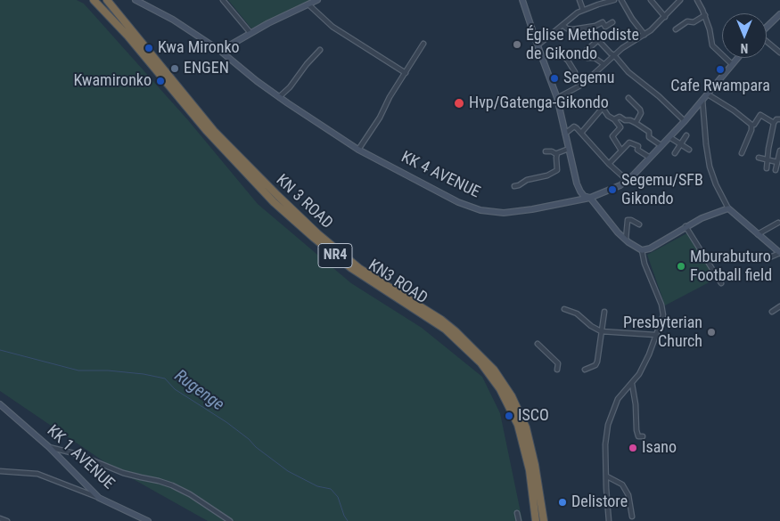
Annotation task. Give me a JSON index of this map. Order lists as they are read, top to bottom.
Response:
{
  "streets": {
    "highway": ["KN 3 ROAD", "NR4", "KN3 ROAD"],
    "main road": ["KK 4 AVENUE", "KK 1 AVENUE"]
  },
  "crossings": [
    ["KN 3 ROAD", "KN3 ROAD"]
  ],
  "water": ["Rugenge"],
  "places": [
    "Église Methodiste de Gikondo",
    "Kwa Mironko",
    "ENGEN",
    "Cafe Rwampara",
    "Segemu",
    "Kwamironko",
    "Hvp/Gatenga-Gikondo",
    "Segemu/SFB Gikondo",
    "Mburabuturo Football field",
    "Presbyterian Church",
    "ISCO",
    "Isano",
    "Delistore"
  ],
  "north": "bottom"
}
